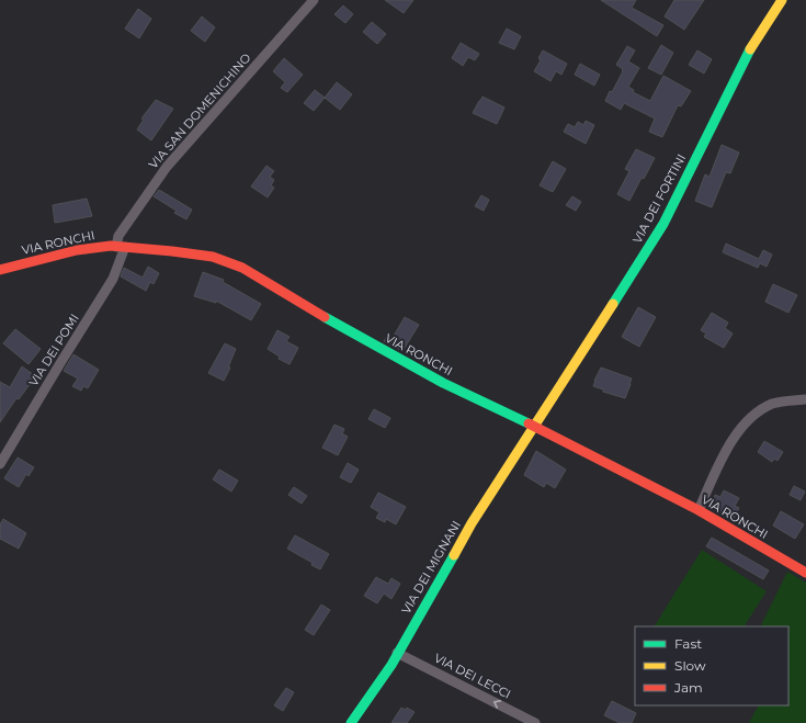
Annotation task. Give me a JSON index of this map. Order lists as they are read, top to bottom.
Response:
{
  "streets": {
    "street": [
      "VIA SAN DOMENICHINO",
      "VIA DEI FORTINI",
      "VIA RONCHI",
      "VIA DEI POMI",
      "VIA DEI MIGNANI",
      "VIA DEI LECCI"
    ]
  },
  "crossings": [
    ["VIA SAN DOMENICHINO", "VIA RONCHI"],
    ["VIA SAN DOMENICHINO", "VIA DEI POMI"],
    ["VIA DEI FORTINI", "VIA RONCHI"],
    ["VIA DEI FORTINI", "VIA DEI MIGNANI"],
    ["VIA RONCHI", "VIA DEI POMI"],
    ["VIA RONCHI", "VIA DEI MIGNANI"],
    ["VIA DEI MIGNANI", "VIA DEI LECCI"]
  ],
  "one_way": ["VIA DEI LECCI"],
  "legend": ["Fast", "Slow", "Jam"]
}
